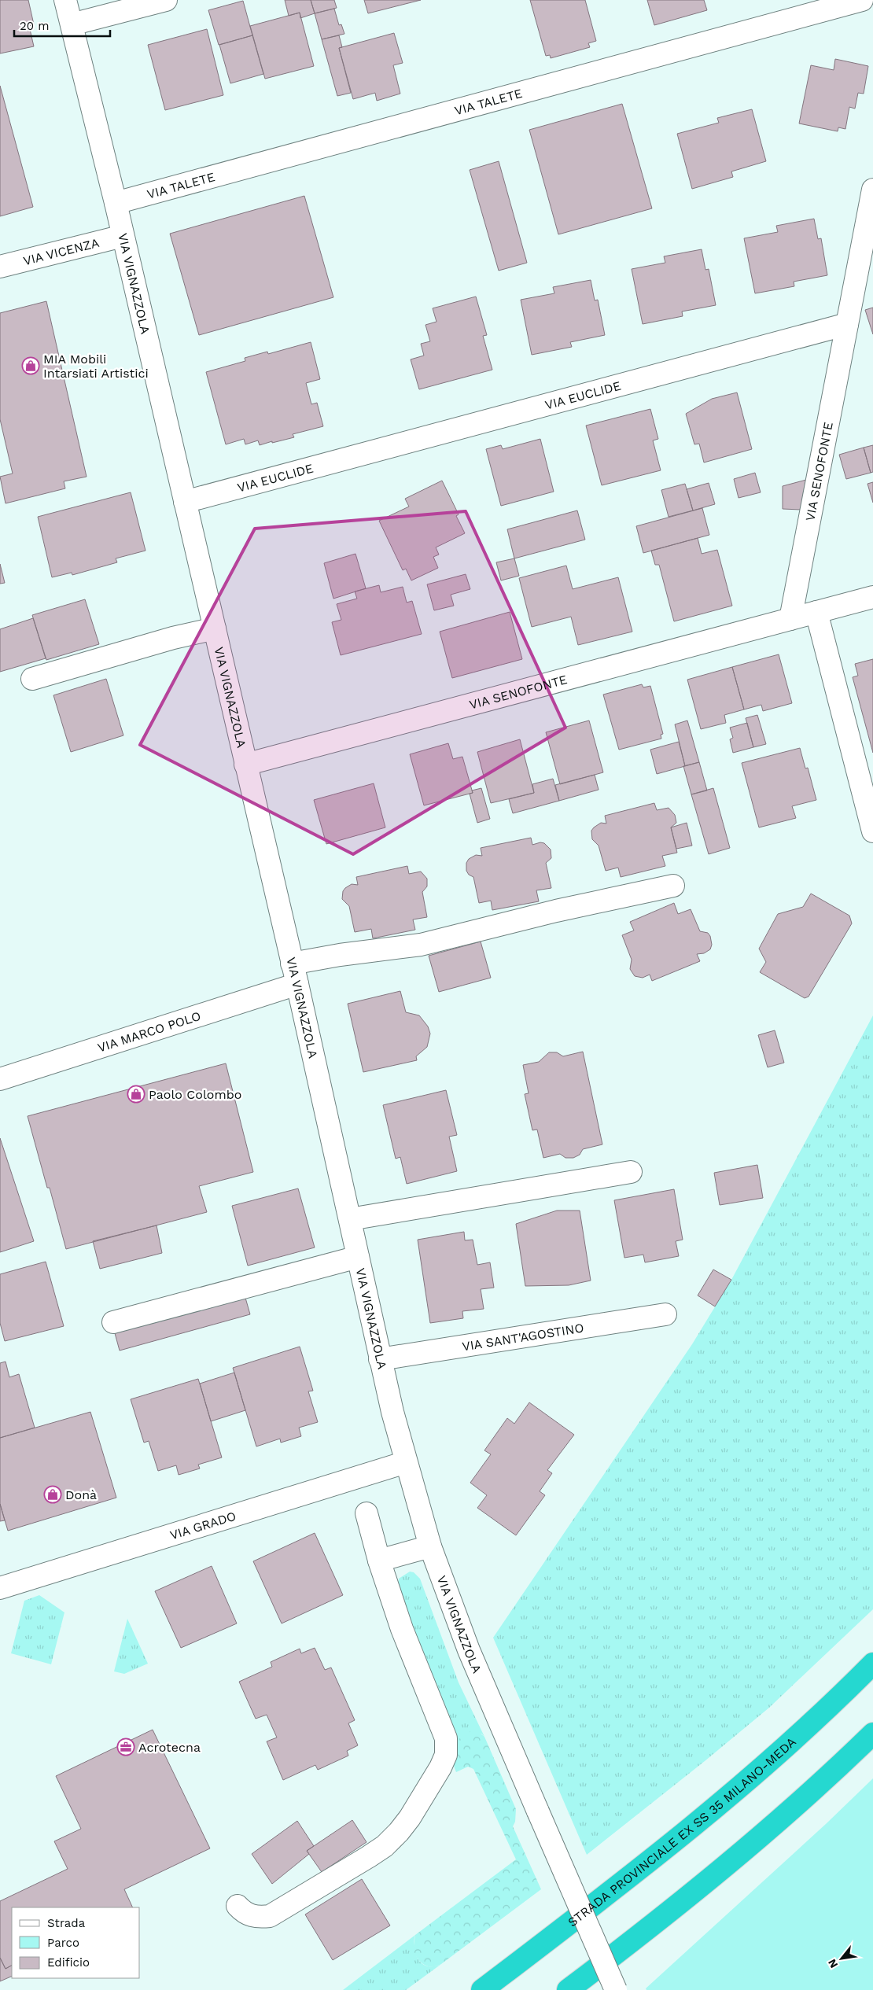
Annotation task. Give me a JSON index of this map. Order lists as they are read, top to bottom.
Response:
{
  "streets": {
    "highway": ["STRADA PROVINCIALE EX SS 35 MILANO-MEDA"],
    "street": [
      "VIA TALETE",
      "VIA VICENZA",
      "VIA VIGNAZZOLA",
      "VIA EUCLIDE",
      "VIA SENOFONTE",
      "VIA MARCO POLO",
      "VIA SANT'AGOSTINO",
      "VIA GRADO"
    ]
  },
  "crossings": [
    ["VIA TALETE", "VIA VIGNAZZOLA"],
    ["VIA VICENZA", "VIA VIGNAZZOLA"],
    ["VIA VIGNAZZOLA", "VIA EUCLIDE"],
    ["VIA VIGNAZZOLA", "VIA SENOFONTE"],
    ["VIA VIGNAZZOLA", "VIA MARCO POLO"],
    ["VIA VIGNAZZOLA", "VIA SANT'AGOSTINO"],
    ["VIA VIGNAZZOLA", "VIA GRADO"],
    ["VIA EUCLIDE", "VIA SENOFONTE"]
  ],
  "places": {
    "shop": ["MIA Mobili Intarsiati Artistici", "Paolo Colombo", "Donà"],
    "office": ["Acrotecna"]
  },
  "legend": ["Strada", "Parco", "Edificio"],
  "scale_bar": "20 m",
  "north": "bottom left"
}
